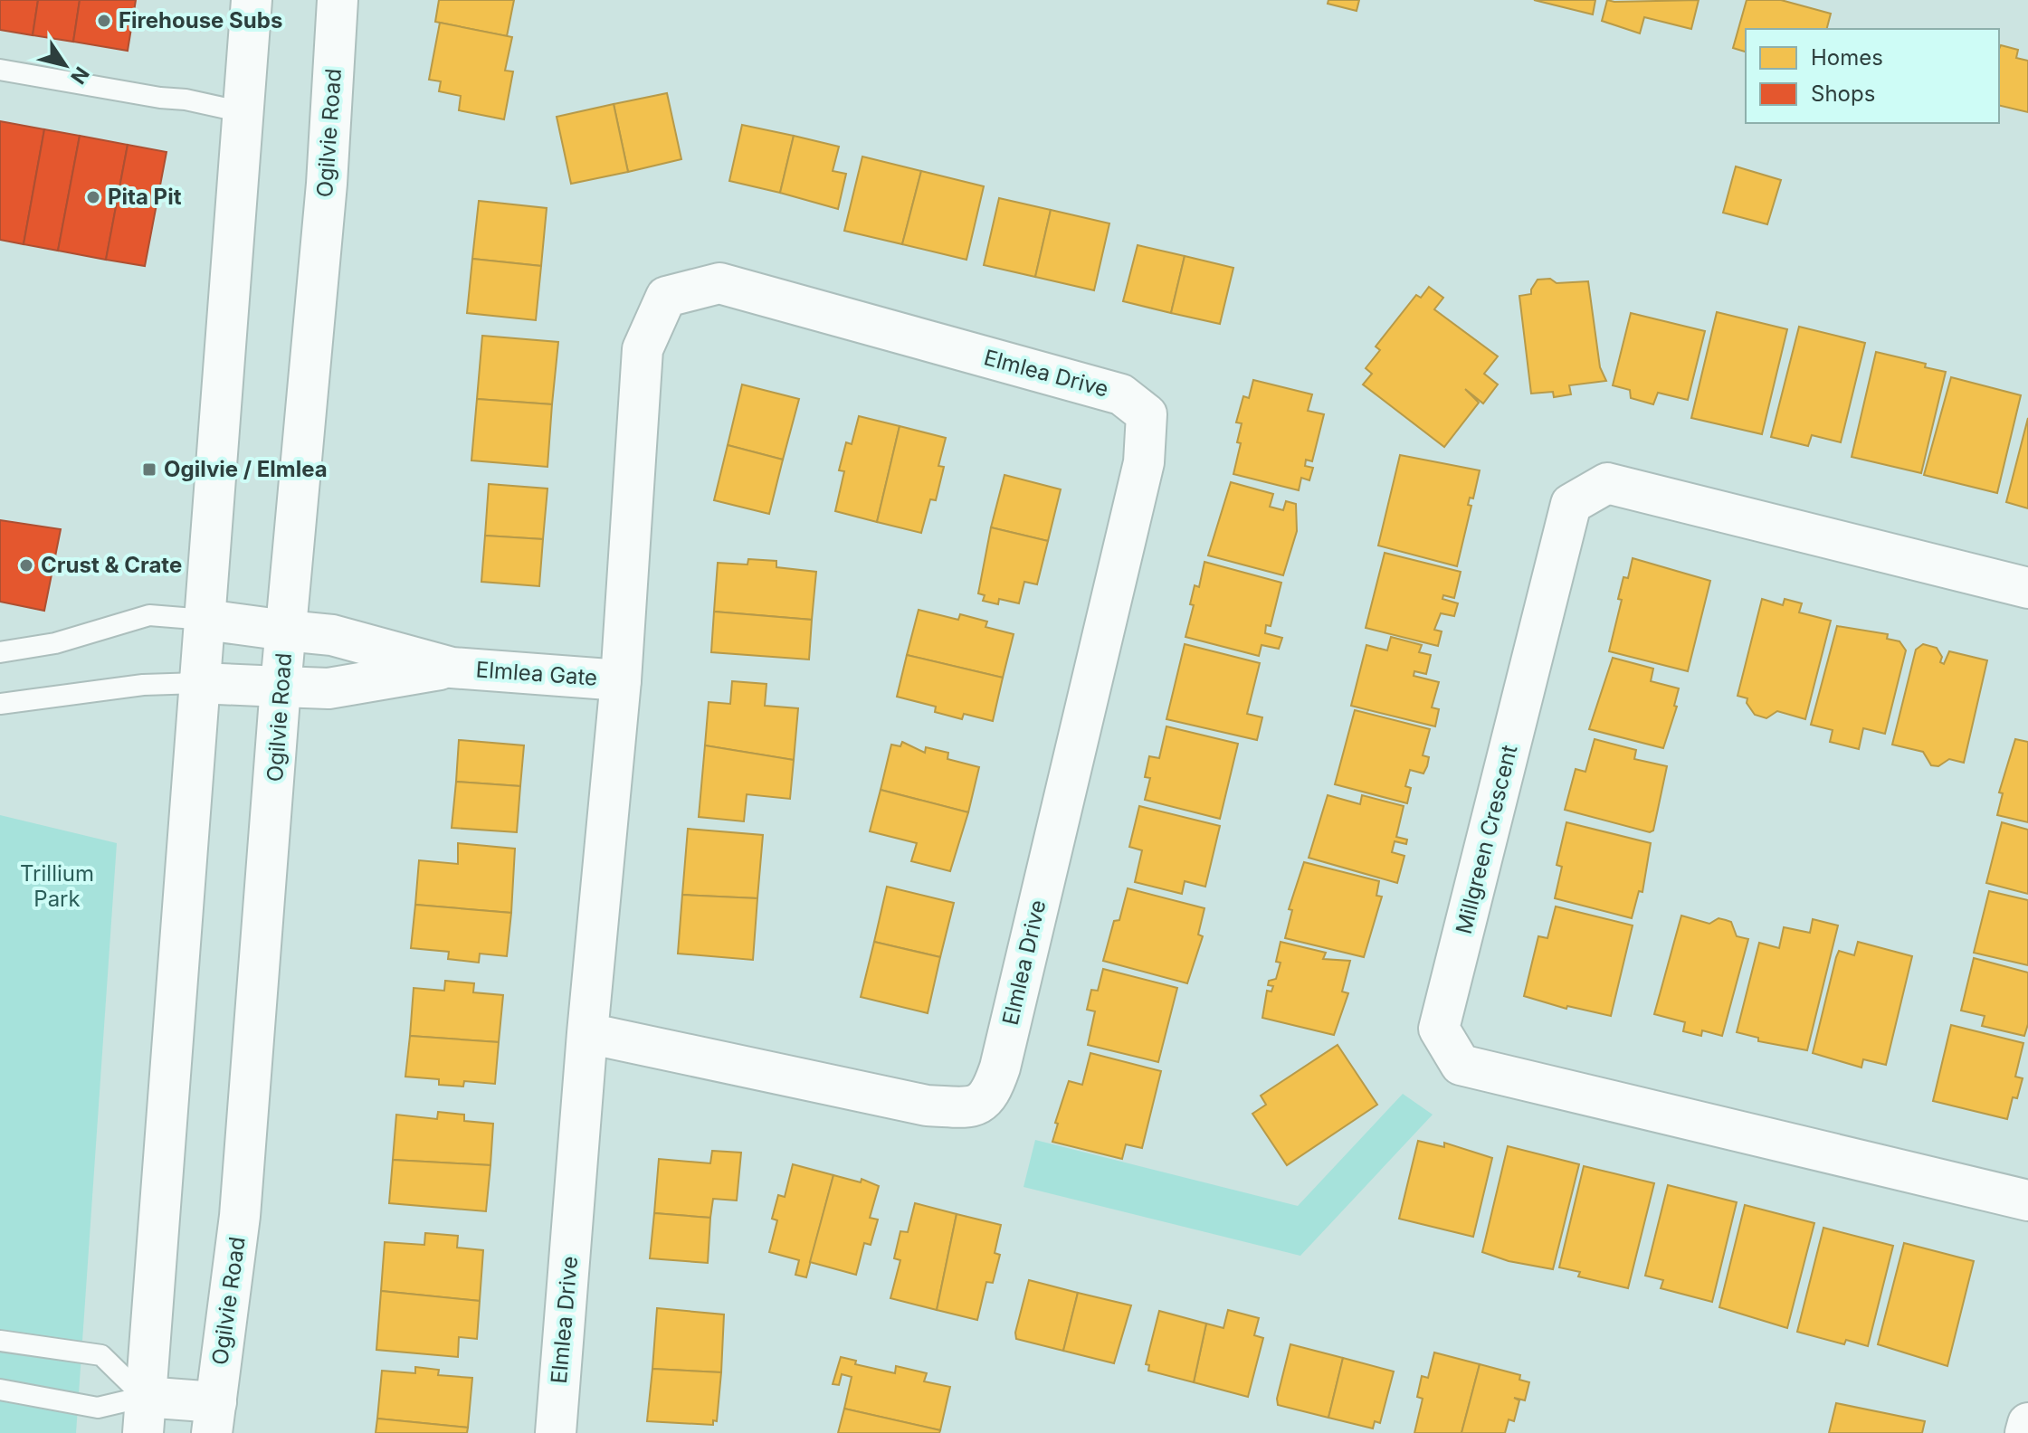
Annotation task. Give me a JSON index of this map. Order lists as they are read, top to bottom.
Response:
{
  "streets": {
    "street": [
      "Ogilvie Road",
      "Elmlea Drive",
      "Elmlea Gate",
      "Millgreen Crescent"
    ]
  },
  "crossings": [
    ["Ogilvie Road", "Elmlea Gate"],
    ["Elmlea Drive", "Elmlea Gate"]
  ],
  "parks": ["Trillium Park"],
  "places": {
    "other": ["Firehouse Subs", "Pita Pit", "Crust & Crate"],
    "transit": ["Ogilvie / Elmlea"]
  },
  "legend": ["Homes", "Shops"],
  "north": "bottom right"
}
